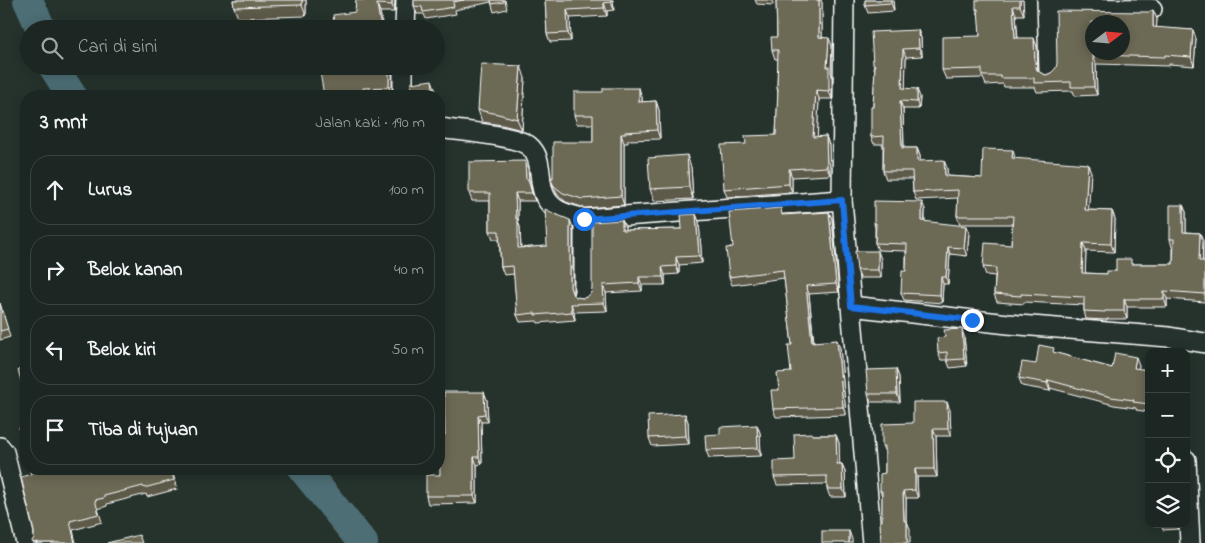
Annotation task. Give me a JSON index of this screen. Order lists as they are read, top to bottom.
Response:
{
  "north": "right",
  "page": {
    "search": "Cari di sini",
    "heading": ["3 mnt", "Jalan kaki · 190 m"],
    "list": [
      ["Lurus", "100 m"],
      ["Belok kanan", "40 m"],
      ["Belok kiri", "50 m"],
      "Tiba di tujuan"
    ],
    "map_buttons": ["+", "−"]
  }
}
